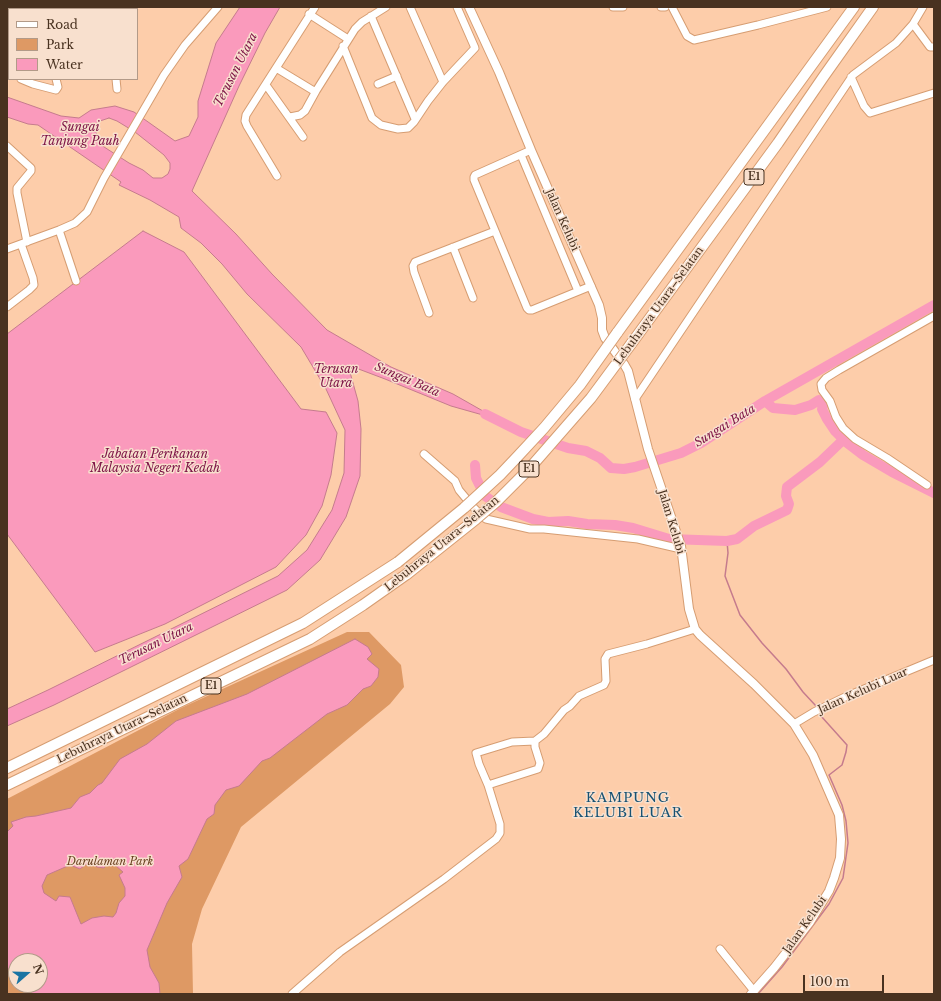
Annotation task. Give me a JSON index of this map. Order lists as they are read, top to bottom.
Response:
{
  "streets": {
    "highway": ["E1", "Lebuhraya Utara–Selatan"],
    "main road": ["Jalan Kelubi"],
    "street": ["Jalan Kelubi Luar"]
  },
  "crossings": [
    ["Jalan Kelubi", "Jalan Kelubi Luar"]
  ],
  "districts": ["KAMPUNG KELUBI LUAR"],
  "water": [
    "Terusan Utara",
    "Sungai Tanjung Pauh",
    "Sungai Bata",
    "Jabatan Perikanan Malaysia Negeri Kedah"
  ],
  "parks": ["Darulaman Park"],
  "legend": ["Road", "Park", "Water"],
  "scale_bar": "100 m",
  "north": "right"
}
